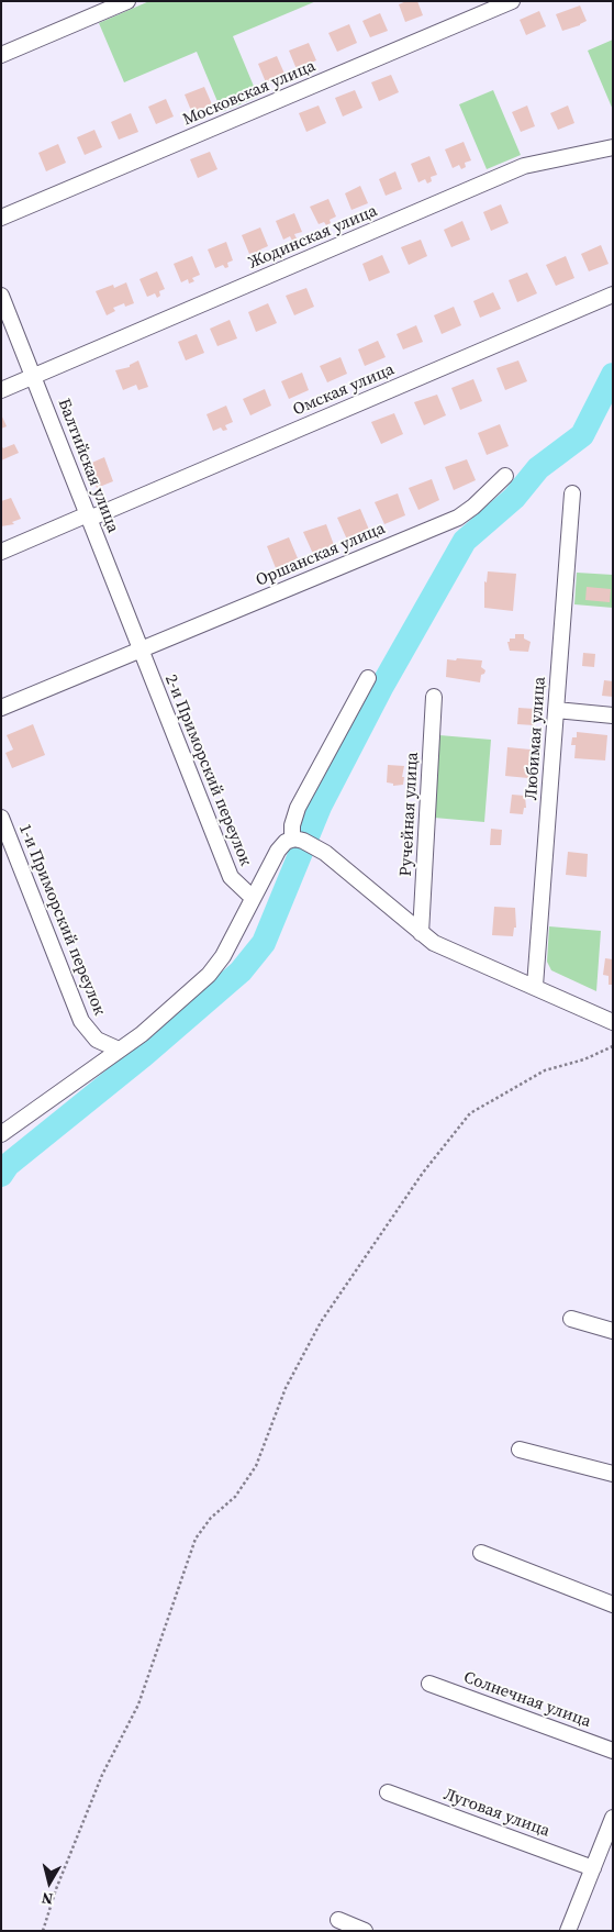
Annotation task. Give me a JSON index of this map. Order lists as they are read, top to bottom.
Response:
{
  "streets": {
    "street": [
      "Московская улица",
      "Жодинская улица",
      "Омская улица",
      "Балтийская улица",
      "Оршанская улица",
      "Любимая улица",
      "2-и Приморский переулок",
      "Ручейная улица",
      "1-и Приморский переулок",
      "Солнечная улица",
      "Луговая улица"
    ]
  },
  "crossings": [
    ["Жодинская улица", "Балтийская улица"],
    ["Омская улица", "Балтийская улица"],
    ["Балтийская улица", "Оршанская улица"],
    ["Балтийская улица", "2-и Приморский переулок"],
    ["Оршанская улица", "2-и Приморский переулок"]
  ],
  "north": "bottom"
}
